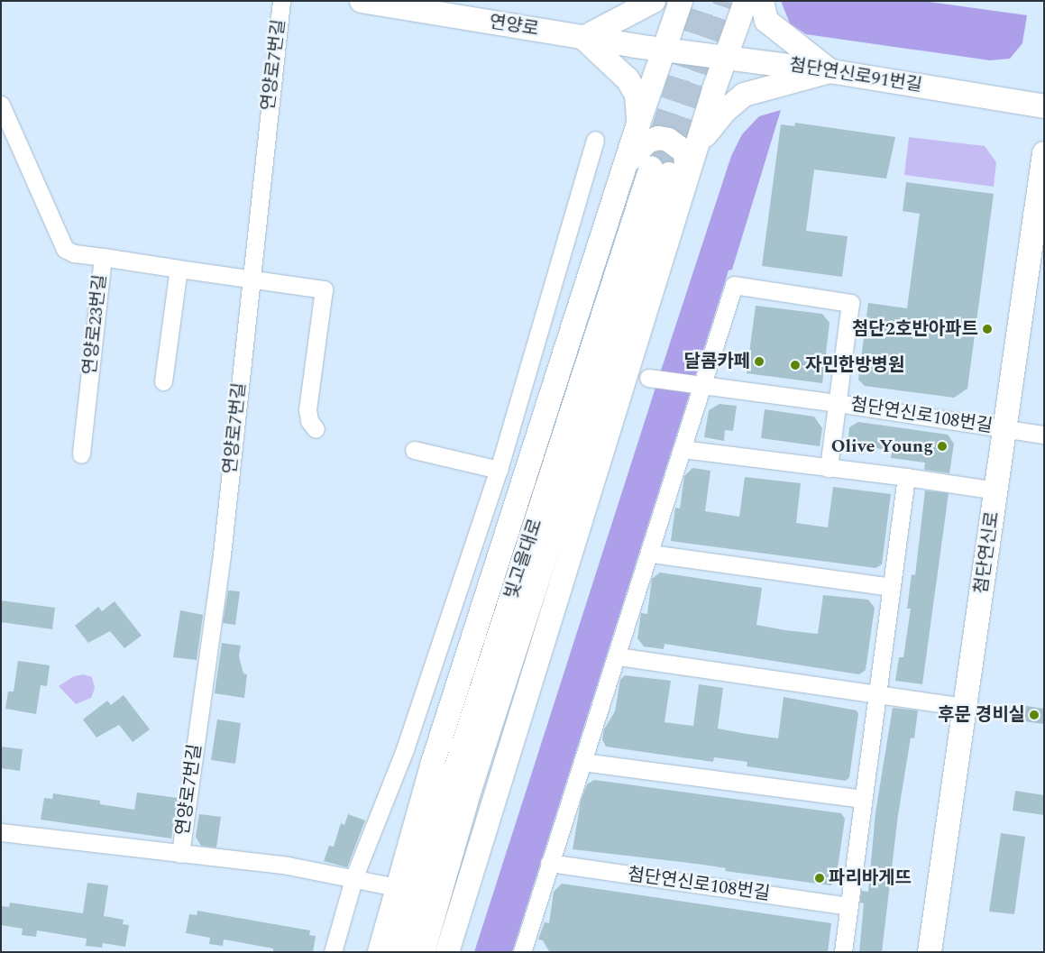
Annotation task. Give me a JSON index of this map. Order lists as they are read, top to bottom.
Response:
{
  "streets": {
    "main road": [
      "연양로",
      "첨단연신로91번길",
      "첨단연신로",
      "빛고을대로"
    ],
    "street": ["연양로7번길", "연양로23번길", "첨단연신로108번길"]
  },
  "crossings": [
    ["연양로", "첨단연신로91번길"],
    ["첨단연신로108번길", "첨단연신로"]
  ],
  "places": [
    "첨단2호반아파트",
    "달콤카페",
    "자민한방병원",
    "Olive Young",
    "후문 경비실",
    "파리바게뜨"
  ]
}
